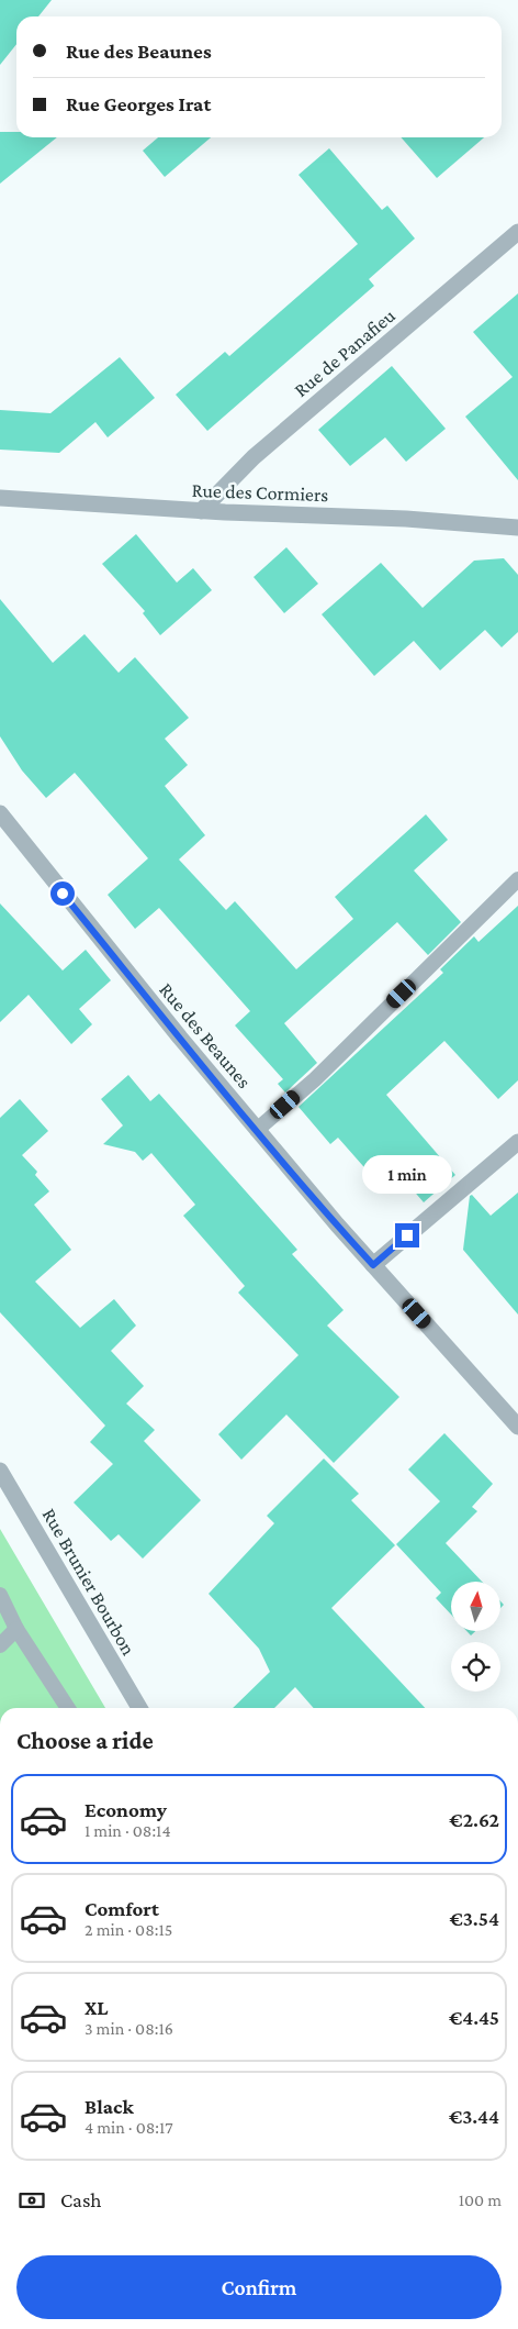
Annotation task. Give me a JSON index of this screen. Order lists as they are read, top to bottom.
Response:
{
  "streets": {
    "street": [
      "Rue de Panafieu",
      "Rue des Cormiers",
      "Rue des Beaunes",
      "Rue Brunier Bourbon"
    ]
  },
  "crossings": [
    ["Rue de Panafieu", "Rue des Cormiers"]
  ],
  "north": "top",
  "page": {
    "banner": ["Rue des Beaunes", "Rue Georges Irat"],
    "bubble": "1 min",
    "heading": "Choose a ride",
    "list": [
      {
        "name": "Economy",
        "note": "1 min · 08:14",
        "value": "€2.62"
      },
      {
        "name": "Comfort",
        "note": "2 min · 08:15",
        "value": "€3.54"
      },
      {
        "name": "XL",
        "note": "3 min · 08:16",
        "value": "€4.45"
      },
      {
        "name": "Black",
        "note": "4 min · 08:17",
        "value": "€3.44"
      }
    ],
    "pay": ["Cash", "100 m"],
    "buttons": "Confirm"
  }
}
